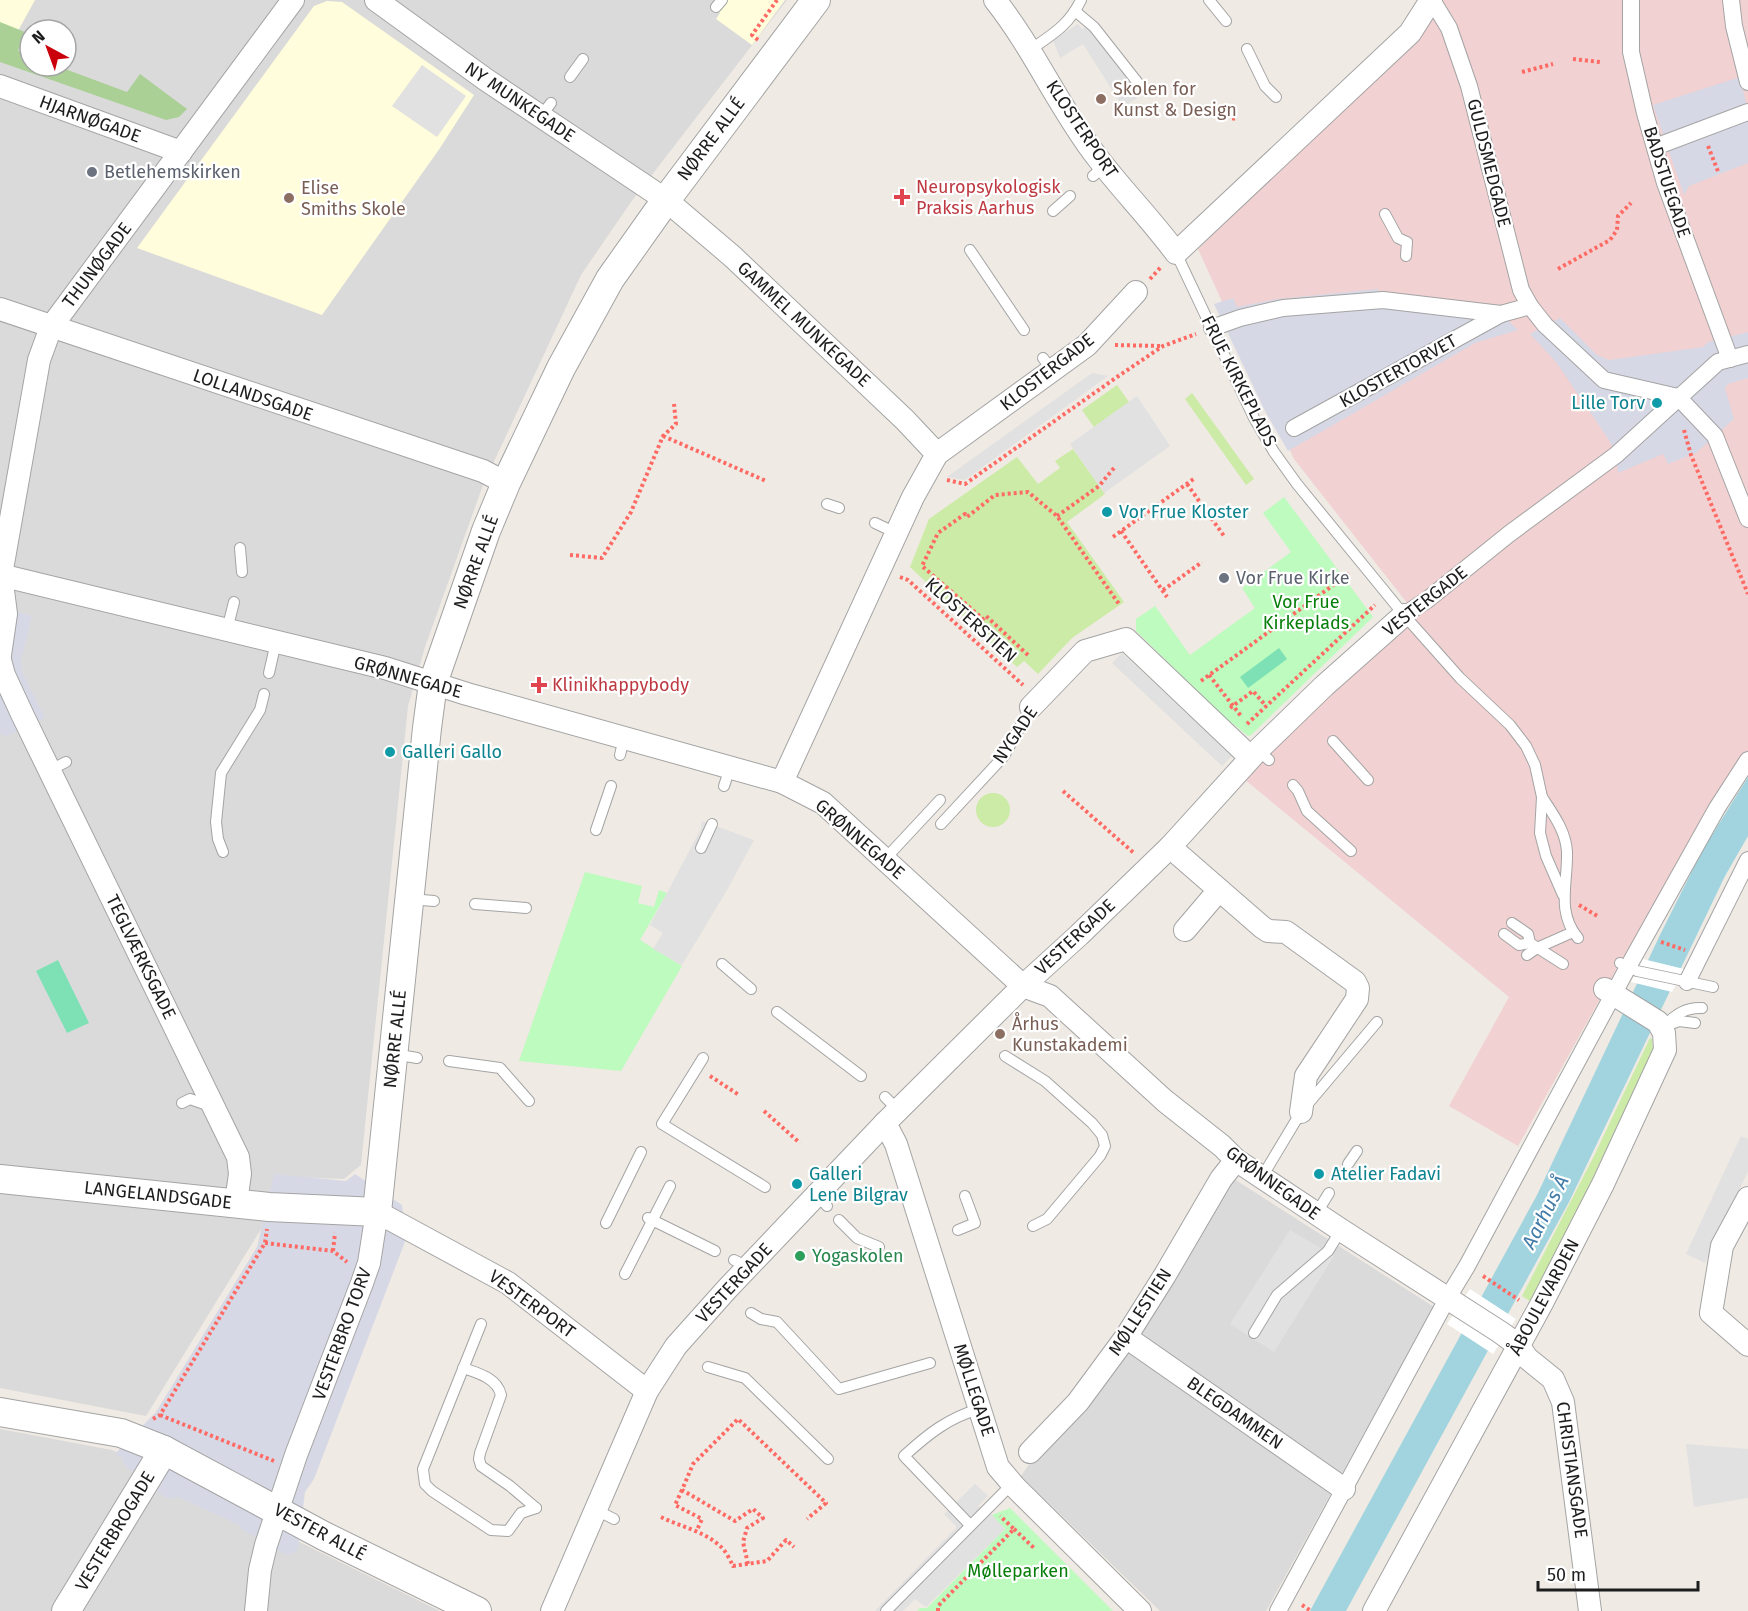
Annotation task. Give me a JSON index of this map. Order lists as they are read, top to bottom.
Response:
{
  "streets": {
    "street": [
      "NY MUNKEGADE",
      "HJARNØGADE",
      "KLOSTERPORT",
      "NØRRE ALLÉ",
      "GULDSMEDGADE",
      "BADSTUEGADE",
      "THUNØGADE",
      "GAMMEL MUNKEGADE",
      "KLOSTERTORVET",
      "KLOSTERGADE",
      "LOLLANDSGADE",
      "VESTERGADE",
      "GRØNNEGADE",
      "NYGADE",
      "TEGLVÆRKSGADE",
      "LANGELANDSGADE",
      "ÅBOULEVARDEN",
      "VESTERPORT",
      "MØLLESTIEN",
      "VESTERBRO TORV",
      "MØLLEGADE",
      "BLEGDAMMEN",
      "CHRISTIANSGADE",
      "VESTERBROGADE",
      "VESTER ALLÉ"
    ],
    "lane": ["FRUE KIRKEPLADS"],
    "path": ["KLOSTERSTIEN"]
  },
  "crossings": [
    ["NY MUNKEGADE", "NØRRE ALLÉ"],
    ["NY MUNKEGADE", "GAMMEL MUNKEGADE"],
    ["HJARNØGADE", "THUNØGADE"],
    ["KLOSTERPORT", "FRUE KIRKEPLADS"],
    ["NØRRE ALLÉ", "GAMMEL MUNKEGADE"],
    ["NØRRE ALLÉ", "LOLLANDSGADE"],
    ["NØRRE ALLÉ", "GRØNNEGADE"],
    ["NØRRE ALLÉ", "LANGELANDSGADE"],
    ["NØRRE ALLÉ", "VESTERPORT"],
    ["NØRRE ALLÉ", "VESTERBRO TORV"],
    ["GULDSMEDGADE", "KLOSTERTORVET"],
    ["GULDSMEDGADE", "VESTERGADE"],
    ["BADSTUEGADE", "VESTERGADE"],
    ["THUNØGADE", "LOLLANDSGADE"],
    ["THUNØGADE", "GRØNNEGADE"],
    ["GAMMEL MUNKEGADE", "KLOSTERGADE"],
    ["KLOSTERTORVET", "FRUE KIRKEPLADS"],
    ["KLOSTERGADE", "KLOSTERSTIEN"],
    ["KLOSTERGADE", "GRØNNEGADE"],
    ["FRUE KIRKEPLADS", "VESTERGADE"],
    ["VESTERGADE", "GRØNNEGADE"],
    ["VESTERGADE", "VESTERPORT"],
    ["VESTERGADE", "MØLLEGADE"],
    ["KLOSTERSTIEN", "NYGADE"],
    ["GRØNNEGADE", "ÅBOULEVARDEN"],
    ["GRØNNEGADE", "MØLLESTIEN"],
    ["GRØNNEGADE", "CHRISTIANSGADE"],
    ["TEGLVÆRKSGADE", "LANGELANDSGADE"],
    ["LANGELANDSGADE", "VESTERPORT"],
    ["LANGELANDSGADE", "VESTERBRO TORV"],
    ["ÅBOULEVARDEN", "CHRISTIANSGADE"],
    ["VESTERPORT", "VESTERBRO TORV"],
    ["MØLLESTIEN", "BLEGDAMMEN"],
    ["VESTERBRO TORV", "VESTER ALLÉ"],
    ["VESTERBROGADE", "VESTER ALLÉ"]
  ],
  "water": ["Aarhus Å"],
  "parks": ["Vor Frue Kirkeplads", "Mølleparken"],
  "places": {
    "other": [
      "Skolen for Kunst & Design",
      "Betlehemskirken",
      "Elise Smiths Skole",
      "Lille Torv",
      "Vor Frue Kloster",
      "Vor Frue Kirke",
      "Galleri Gallo",
      "Århus Kunstakademi",
      "Atelier Fadavi",
      "Galleri Lene Bilgrav",
      "Yogaskolen"
    ],
    "health": ["Neuropsykologisk Praksis Aarhus", "Klinikhappybody"]
  },
  "scale_bar": "50 m",
  "north": "top left"
}
